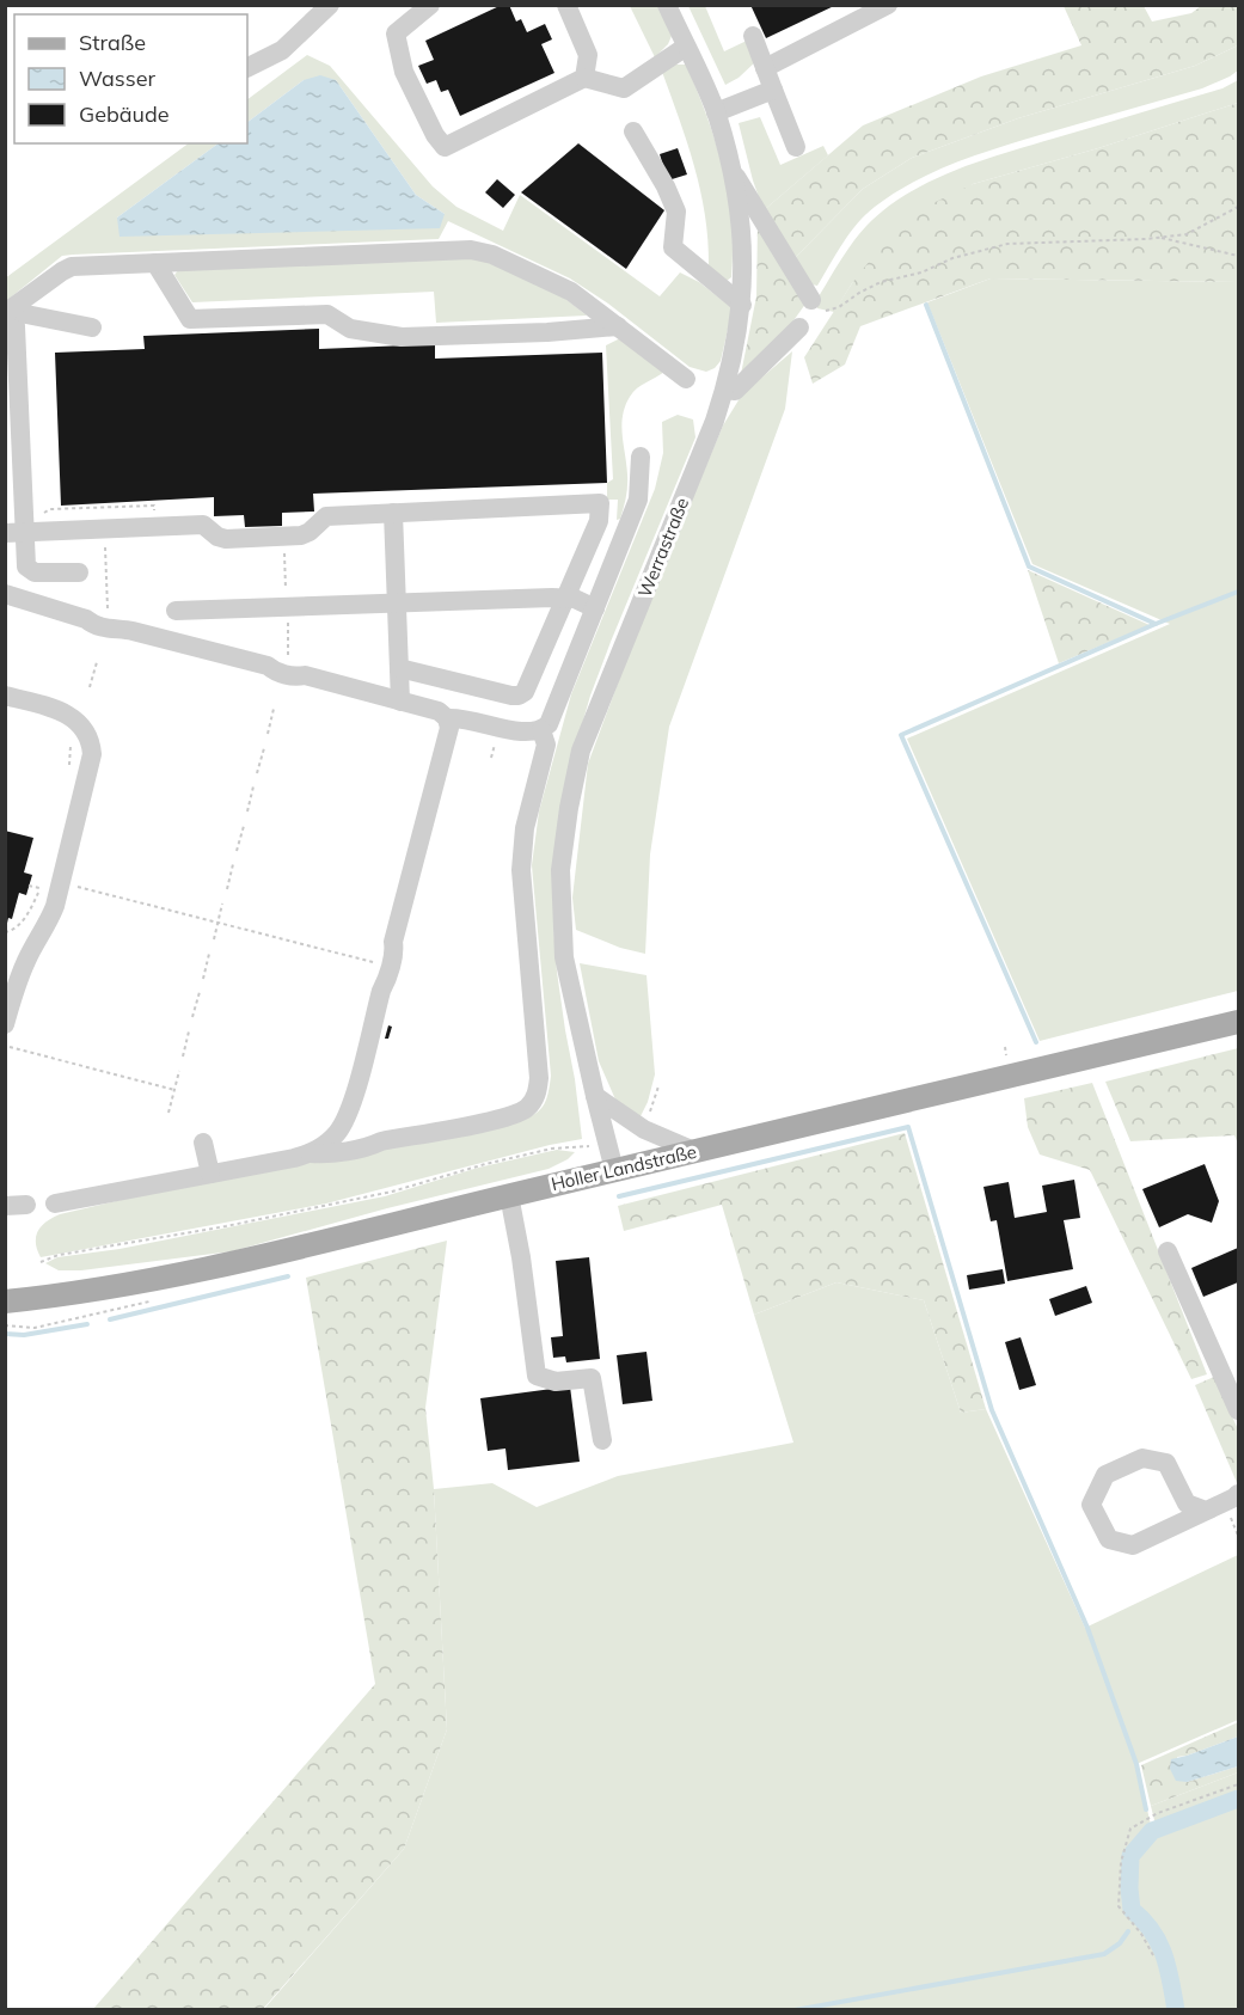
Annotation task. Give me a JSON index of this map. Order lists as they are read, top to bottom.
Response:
{
  "streets": {
    "main road": ["Holler Landstraße"],
    "street": ["Werrastraße"]
  },
  "crossings": [
    ["Werrastraße", "Holler Landstraße"]
  ],
  "legend": ["Straße", "Wasser", "Gebäude"]
}
